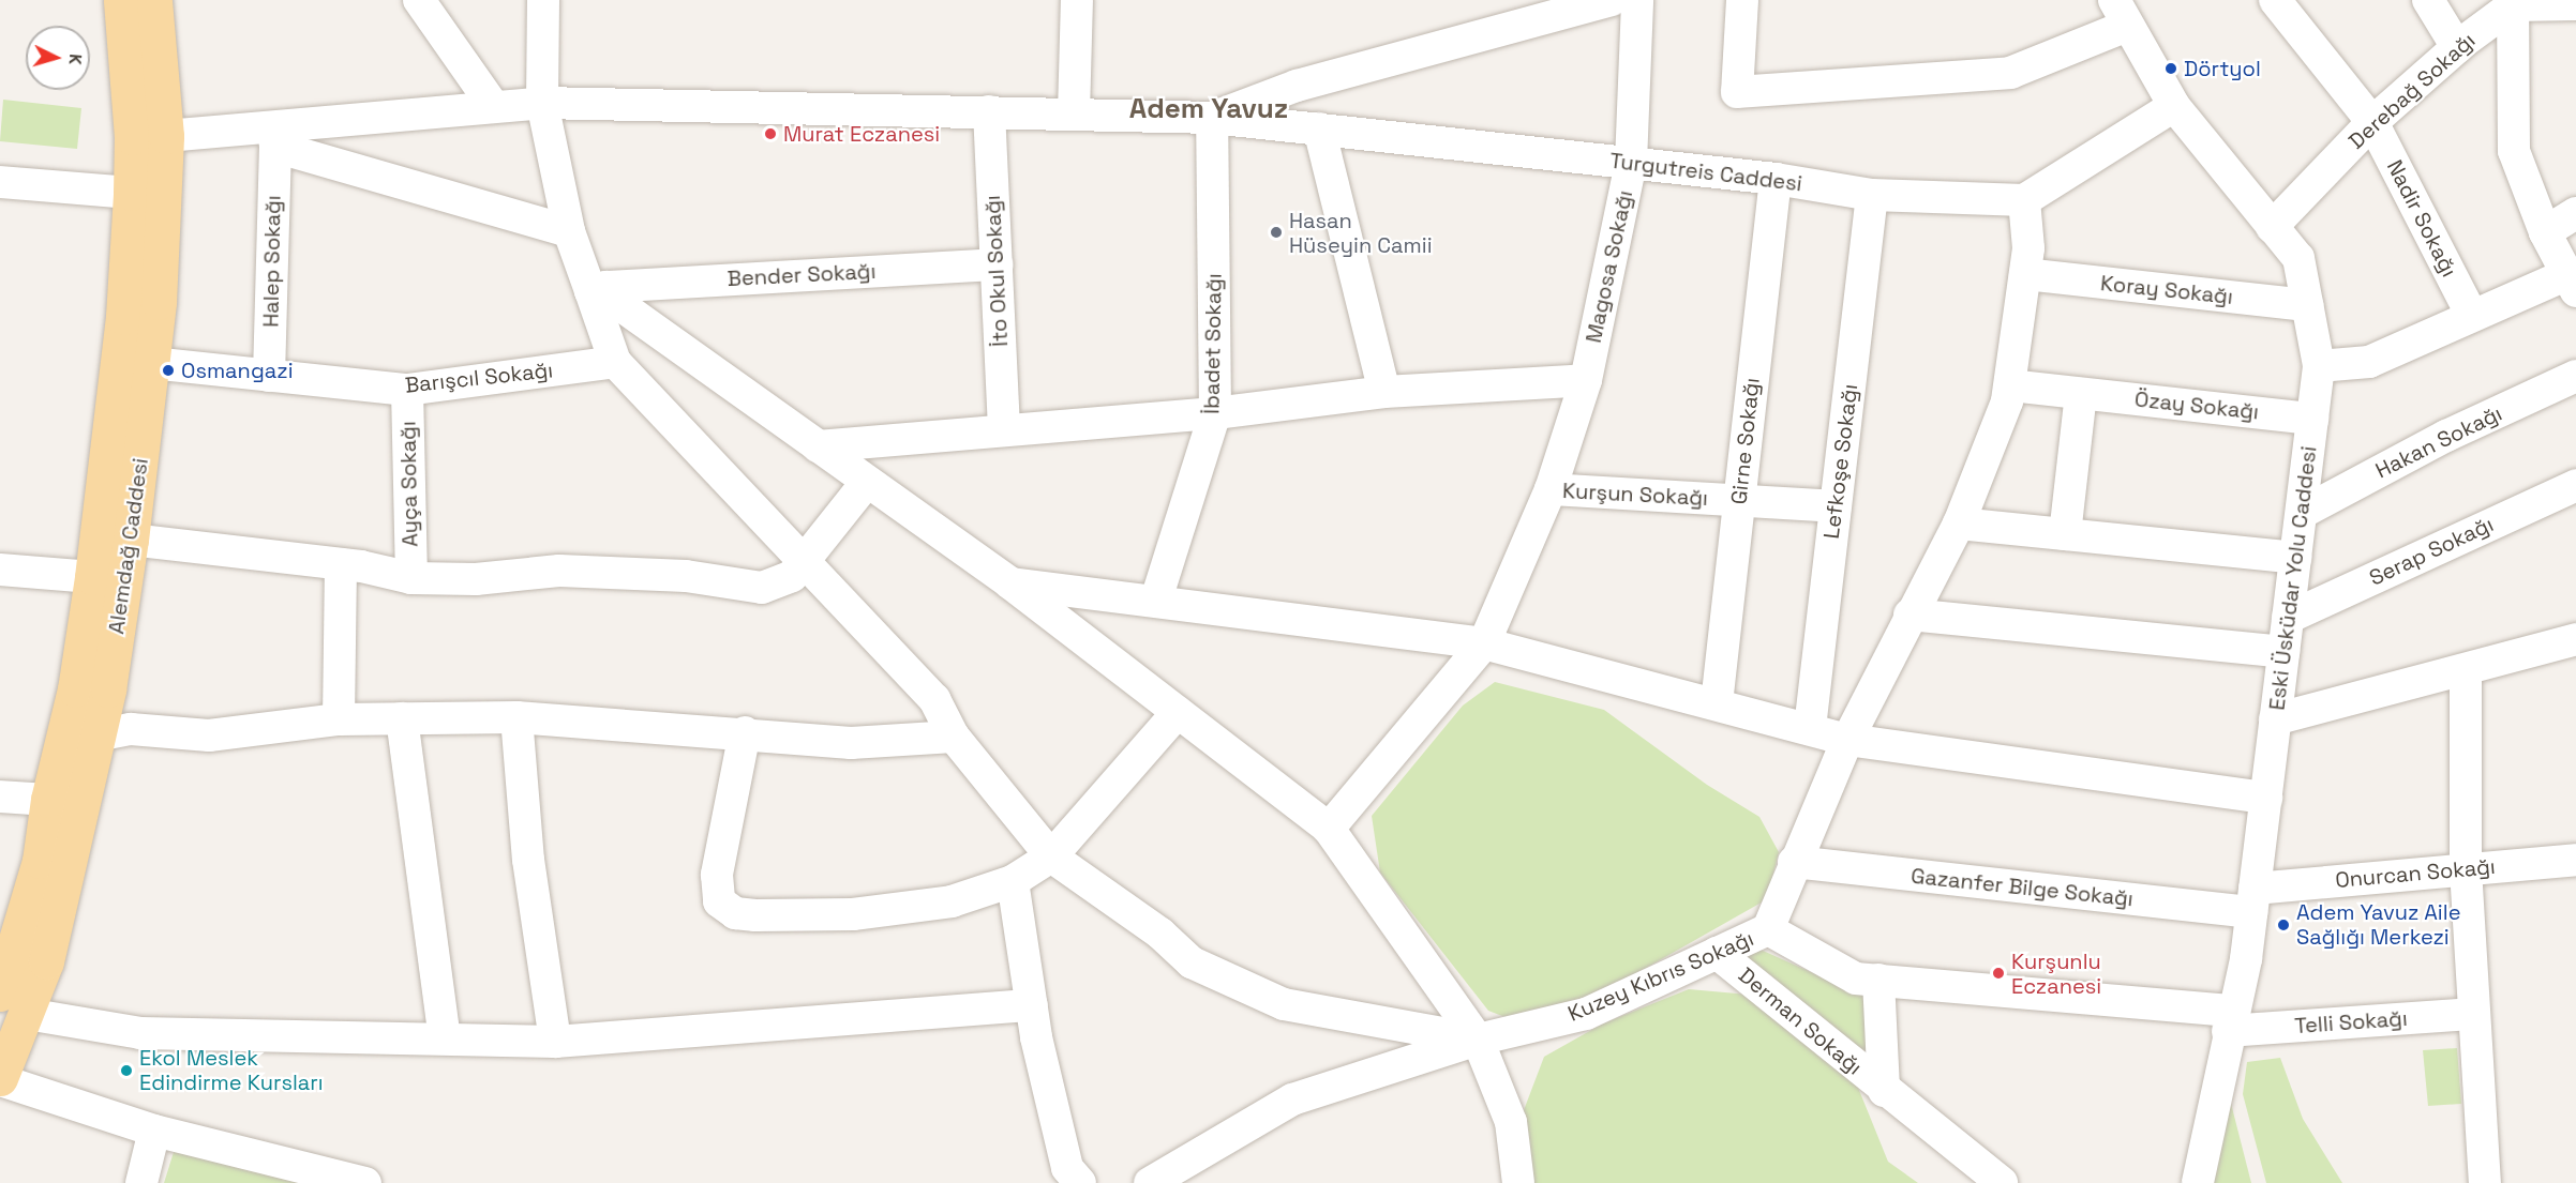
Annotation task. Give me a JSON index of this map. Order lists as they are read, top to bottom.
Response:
{
  "streets": {
    "main road": ["Alemdağ Caddesi"],
    "street": [
      "Derebağ Sokağı",
      "Turgutreis Caddesi",
      "Nadir Sokağı",
      "Halep Sokağı",
      "Magosa Sokağı",
      "İto Okul Sokağı",
      "Bender Sokağı",
      "Koray Sokağı",
      "İbadet Sokağı",
      "Barışcıl Sokağı",
      "Özay Sokağı",
      "Girne Sokağı",
      "Hakan Sokağı",
      "Lefkoşe Sokağı",
      "Ayça Sokağı",
      "Kurşun Sokağı",
      "Serap Sokağı",
      "Eski Üsküdar Yolu Caddesi",
      "Onurcan Sokağı",
      "Gazanfer Bilge Sokağı",
      "Kuzey Kıbrıs Sokağı",
      "Derman Sokağı",
      "Telli Sokağı"
    ]
  },
  "crossings": [
    ["Derebağ Sokağı", "Nadir Sokağı"],
    ["Derebağ Sokağı", "Eski Üsküdar Yolu Caddesi"],
    ["Turgutreis Caddesi", "Halep Sokağı"],
    ["Turgutreis Caddesi", "Magosa Sokağı"],
    ["Turgutreis Caddesi", "İto Okul Sokağı"],
    ["Turgutreis Caddesi", "İbadet Sokağı"],
    ["Turgutreis Caddesi", "Girne Sokağı"],
    ["Turgutreis Caddesi", "Lefkoşe Sokağı"],
    ["Turgutreis Caddesi", "Alemdağ Caddesi"],
    ["Halep Sokağı", "Barışcıl Sokağı"],
    ["Magosa Sokağı", "Kurşun Sokağı"],
    ["İto Okul Sokağı", "Bender Sokağı"],
    ["Koray Sokağı", "Eski Üsküdar Yolu Caddesi"],
    ["Barışcıl Sokağı", "Ayça Sokağı"],
    ["Barışcıl Sokağı", "Alemdağ Caddesi"],
    ["Özay Sokağı", "Eski Üsküdar Yolu Caddesi"],
    ["Girne Sokağı", "Kurşun Sokağı"],
    ["Hakan Sokağı", "Eski Üsküdar Yolu Caddesi"],
    ["Lefkoşe Sokağı", "Kurşun Sokağı"],
    ["Serap Sokağı", "Eski Üsküdar Yolu Caddesi"],
    ["Eski Üsküdar Yolu Caddesi", "Onurcan Sokağı"],
    ["Eski Üsküdar Yolu Caddesi", "Gazanfer Bilge Sokağı"],
    ["Eski Üsküdar Yolu Caddesi", "Telli Sokağı"],
    ["Onurcan Sokağı", "Gazanfer Bilge Sokağı"],
    ["Kuzey Kıbrıs Sokağı", "Derman Sokağı"],
    ["Kuzey Kıbrıs Sokağı", "Telli Sokağı"]
  ],
  "districts": ["Adem Yavuz"],
  "places": [
    "Dörtyol",
    "Murat Eczanesi",
    "Hasan Hüseyin Camii",
    "Osmangazi",
    "Adem Yavuz Aile Sağlığı Merkezi",
    "Kurşunlu Eczanesi",
    "Ekol Meslek Edindirme Kursları"
  ],
  "north": "right"
}
